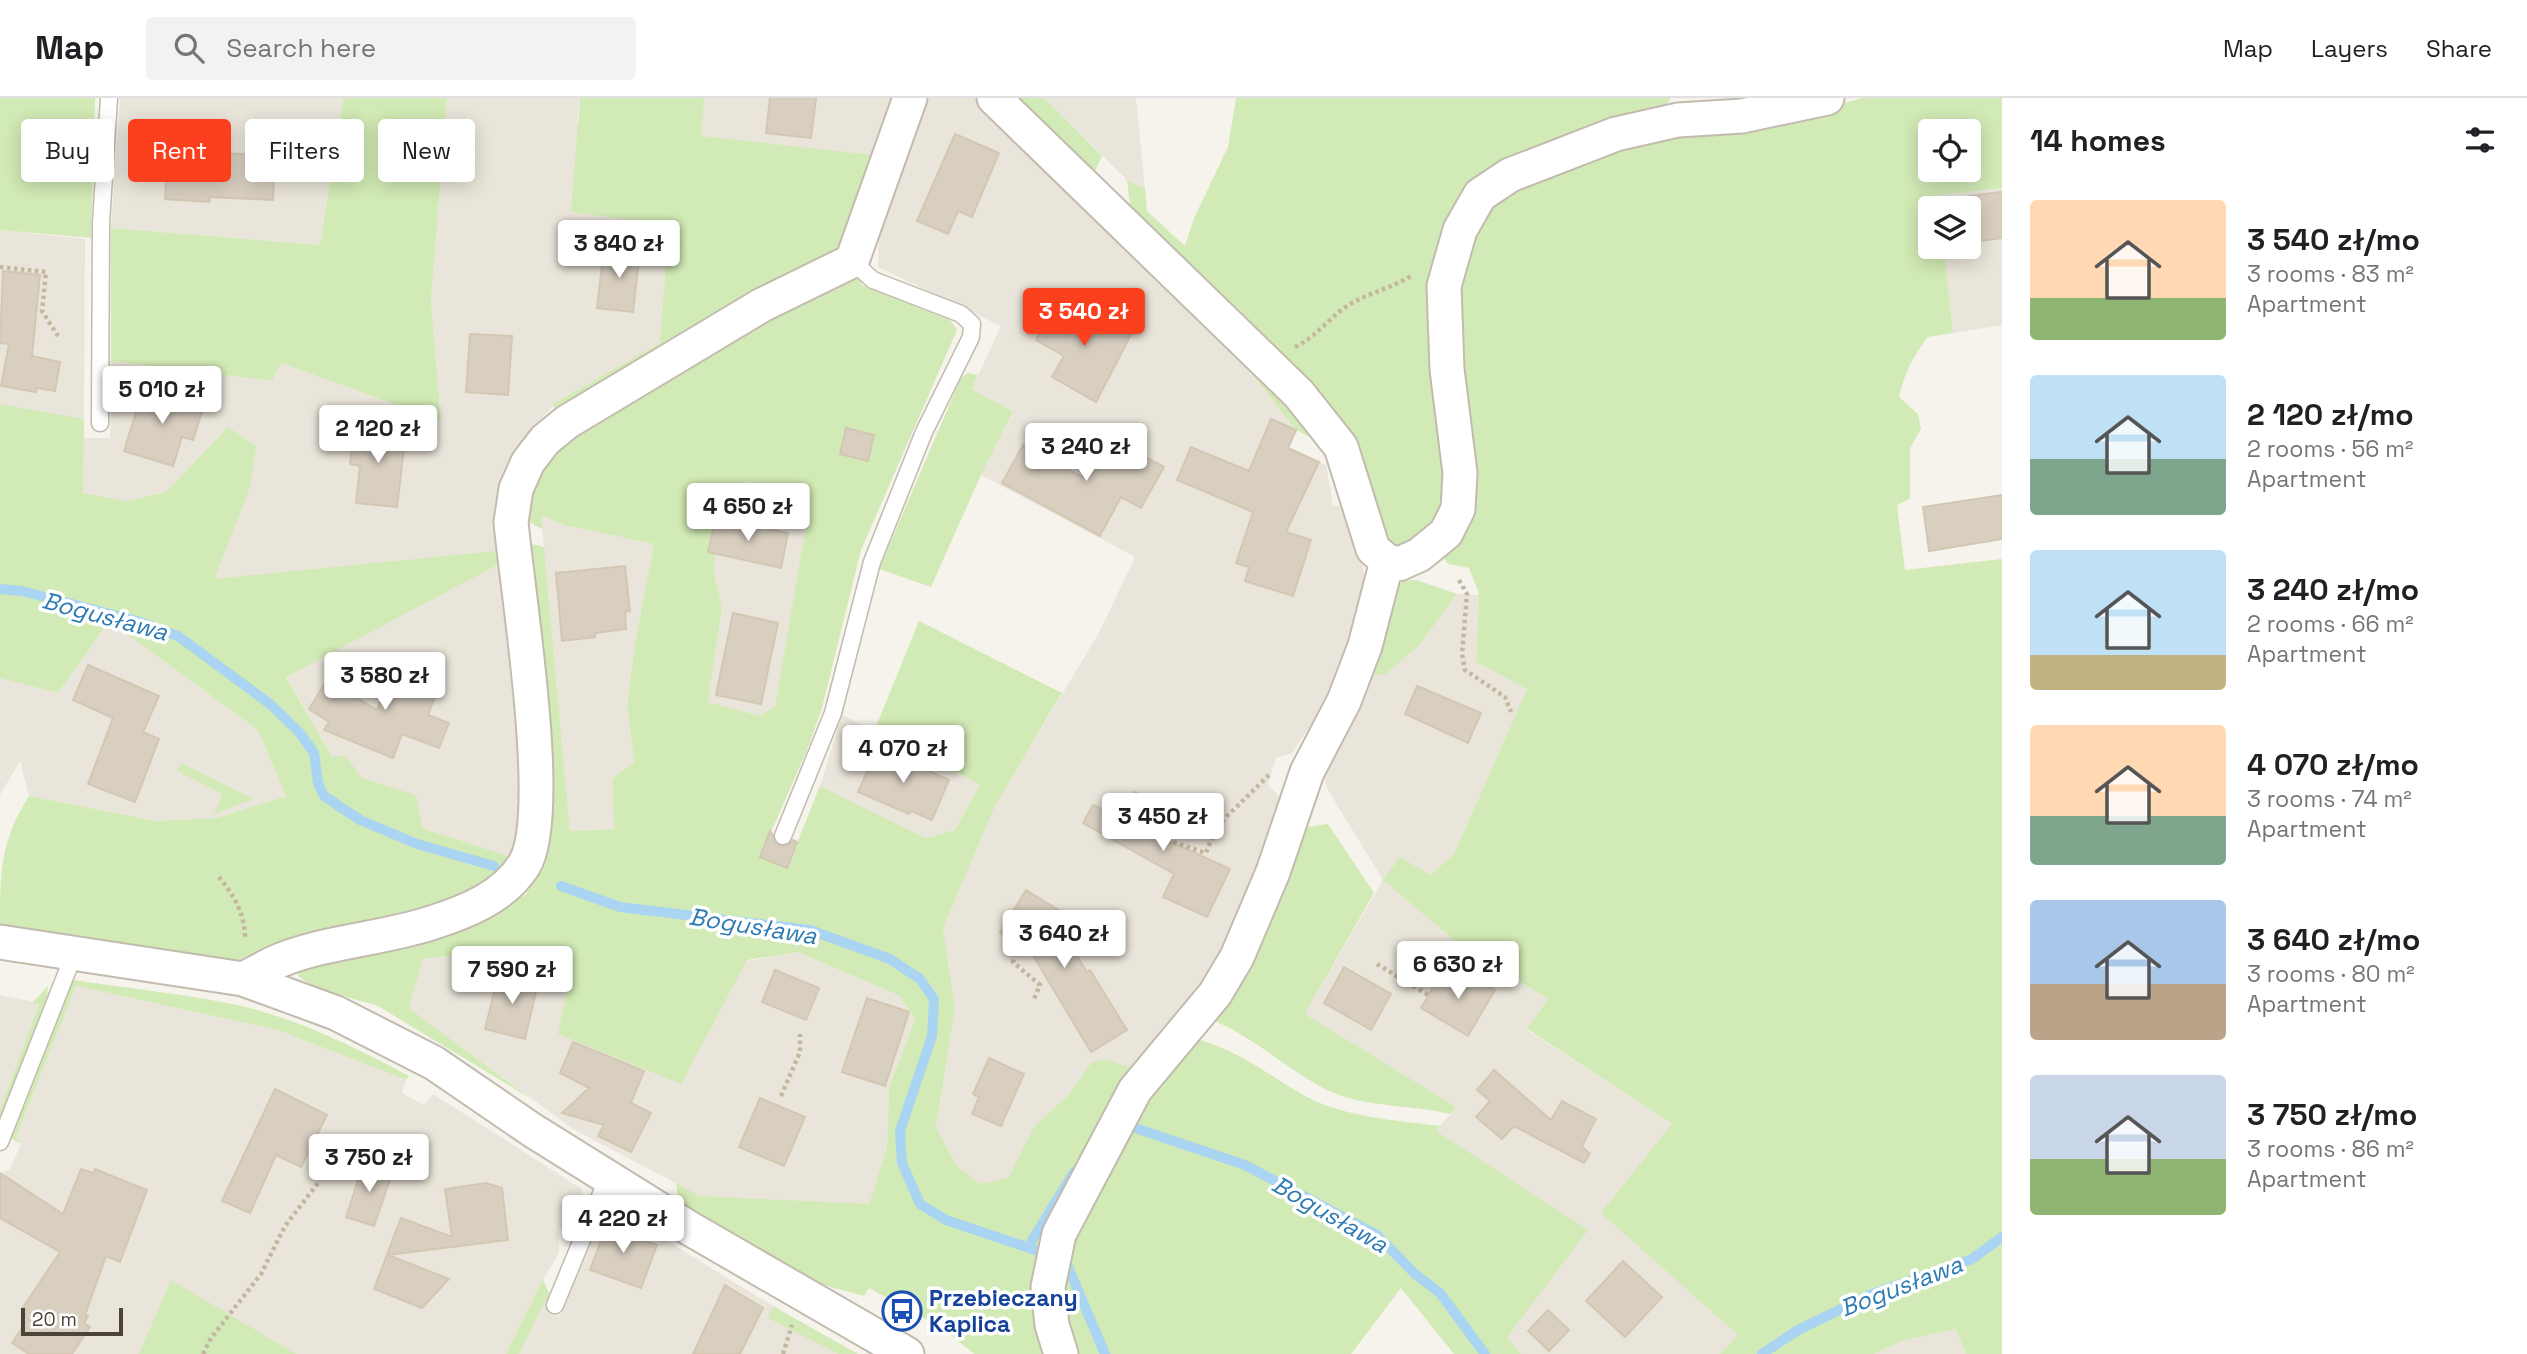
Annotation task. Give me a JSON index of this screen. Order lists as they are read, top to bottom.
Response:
{
  "water": ["Bogusława"],
  "places": {
    "bus stop": ["Przebieczany Kaplica"]
  },
  "scale_bar": "20 m",
  "page": {
    "header": "Map",
    "search": "Search here",
    "nav": ["Map", "Layers", "Share"],
    "heading": "14 homes",
    "chip": [
      "Buy",
      "Rent",
      "Filters",
      "New"
    ],
    "list": [
      {
        "name": "3 540 zł/mo",
        "note": "3 rooms · 83 m² · Apartment"
      },
      {
        "name": "2 120 zł/mo",
        "note": "2 rooms · 56 m² · Apartment"
      },
      {
        "name": "3 240 zł/mo",
        "note": "2 rooms · 66 m² · Apartment"
      },
      {
        "name": "4 070 zł/mo",
        "note": "3 rooms · 74 m² · Apartment"
      },
      {
        "name": "3 640 zł/mo",
        "note": "3 rooms · 80 m² · Apartment"
      },
      {
        "name": "3 750 zł/mo",
        "note": "3 rooms · 86 m² · Apartment"
      }
    ],
    "price": [
      "3 840 zł",
      "3 540 zł",
      "5 010 zł",
      "2 120 zł",
      "3 240 zł",
      "4 650 zł",
      "3 580 zł",
      "4 070 zł",
      "3 450 zł",
      "3 640 zł",
      "6 630 zł",
      "7 590 zł",
      "3 750 zł",
      "4 220 zł"
    ],
    "scale": "20 m"
  }
}
